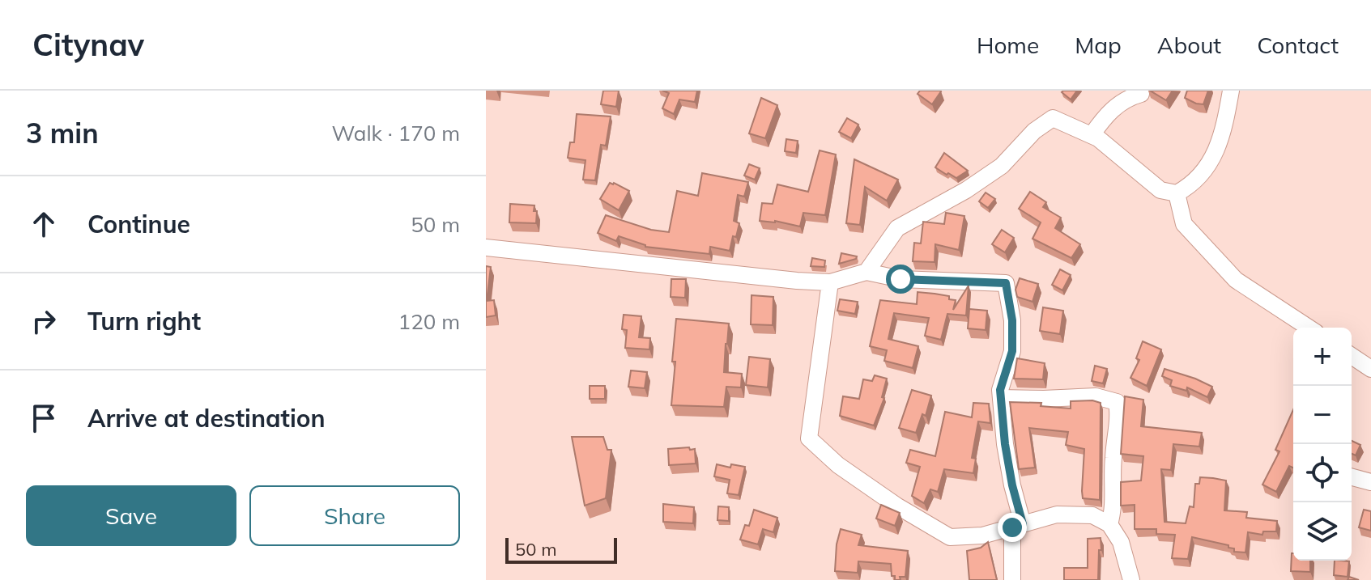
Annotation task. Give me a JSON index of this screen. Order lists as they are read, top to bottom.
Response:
{
  "scale_bar": "50 m",
  "page": {
    "header": "Citynav",
    "nav": [
      "Home",
      "Map",
      "About",
      "Contact"
    ],
    "heading": ["3 min", "Walk · 170 m"],
    "list": [
      ["Continue", "50 m"],
      ["Turn right", "120 m"],
      "Arrive at destination"
    ],
    "map_buttons": ["+", "−"],
    "buttons": ["Save", "Share"],
    "scale": "50 m"
  }
}
